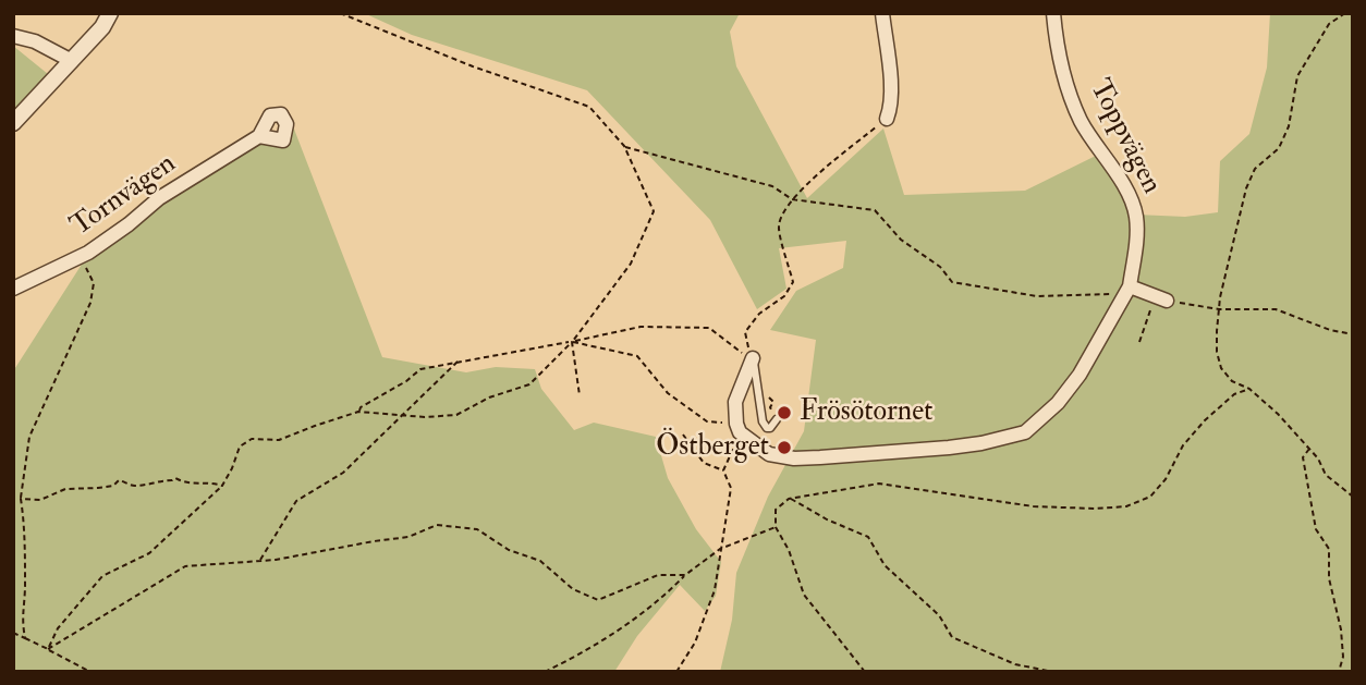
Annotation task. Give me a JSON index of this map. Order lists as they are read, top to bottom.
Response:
{
  "streets": {
    "street": ["Toppvägen", "Tornvägen"]
  },
  "places": ["Frösötornet", "Östberget"]
}
